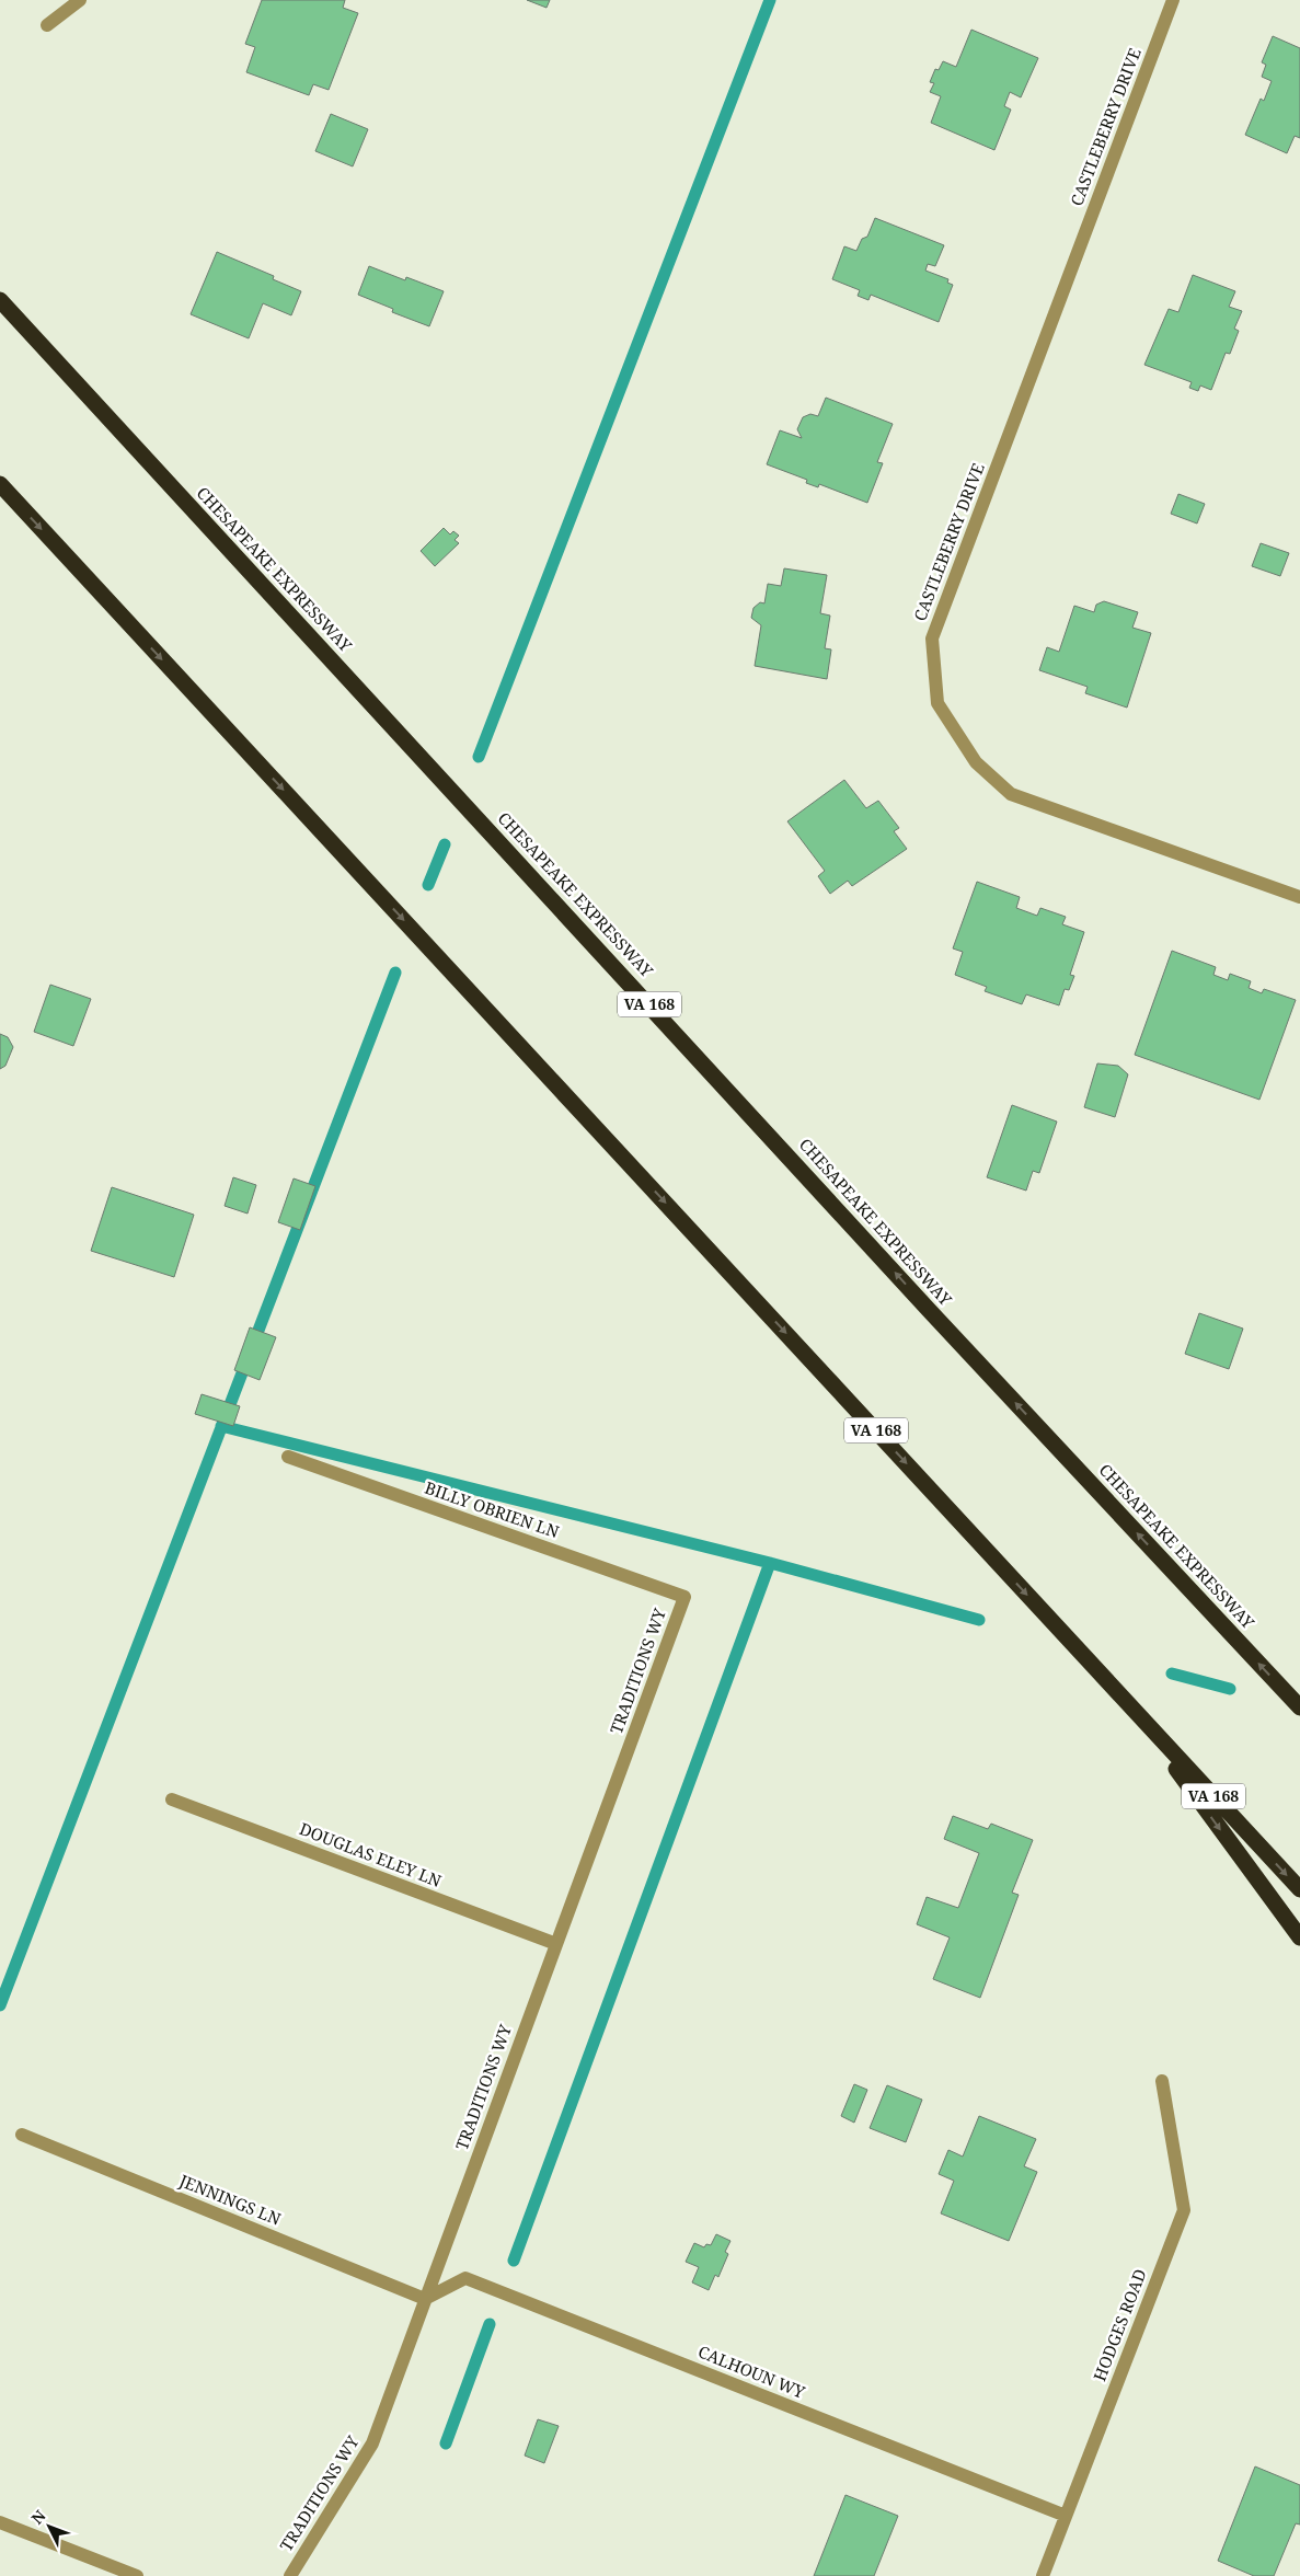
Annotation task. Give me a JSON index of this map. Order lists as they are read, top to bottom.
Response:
{
  "streets": {
    "highway": ["CHESAPEAKE EXPRESSWAY", "VA 168"],
    "street": [
      "CASTLEBERRY DRIVE",
      "BILLY OBRIEN LN",
      "TRADITIONS WY",
      "DOUGLAS ELEY LN",
      "JENNINGS LN",
      "HODGES ROAD",
      "CALHOUN WY"
    ]
  },
  "crossings": [
    ["BILLY OBRIEN LN", "TRADITIONS WY"],
    ["TRADITIONS WY", "DOUGLAS ELEY LN"],
    ["TRADITIONS WY", "JENNINGS LN"],
    ["TRADITIONS WY", "CALHOUN WY"],
    ["JENNINGS LN", "CALHOUN WY"],
    ["HODGES ROAD", "CALHOUN WY"]
  ],
  "north": "top left"
}
